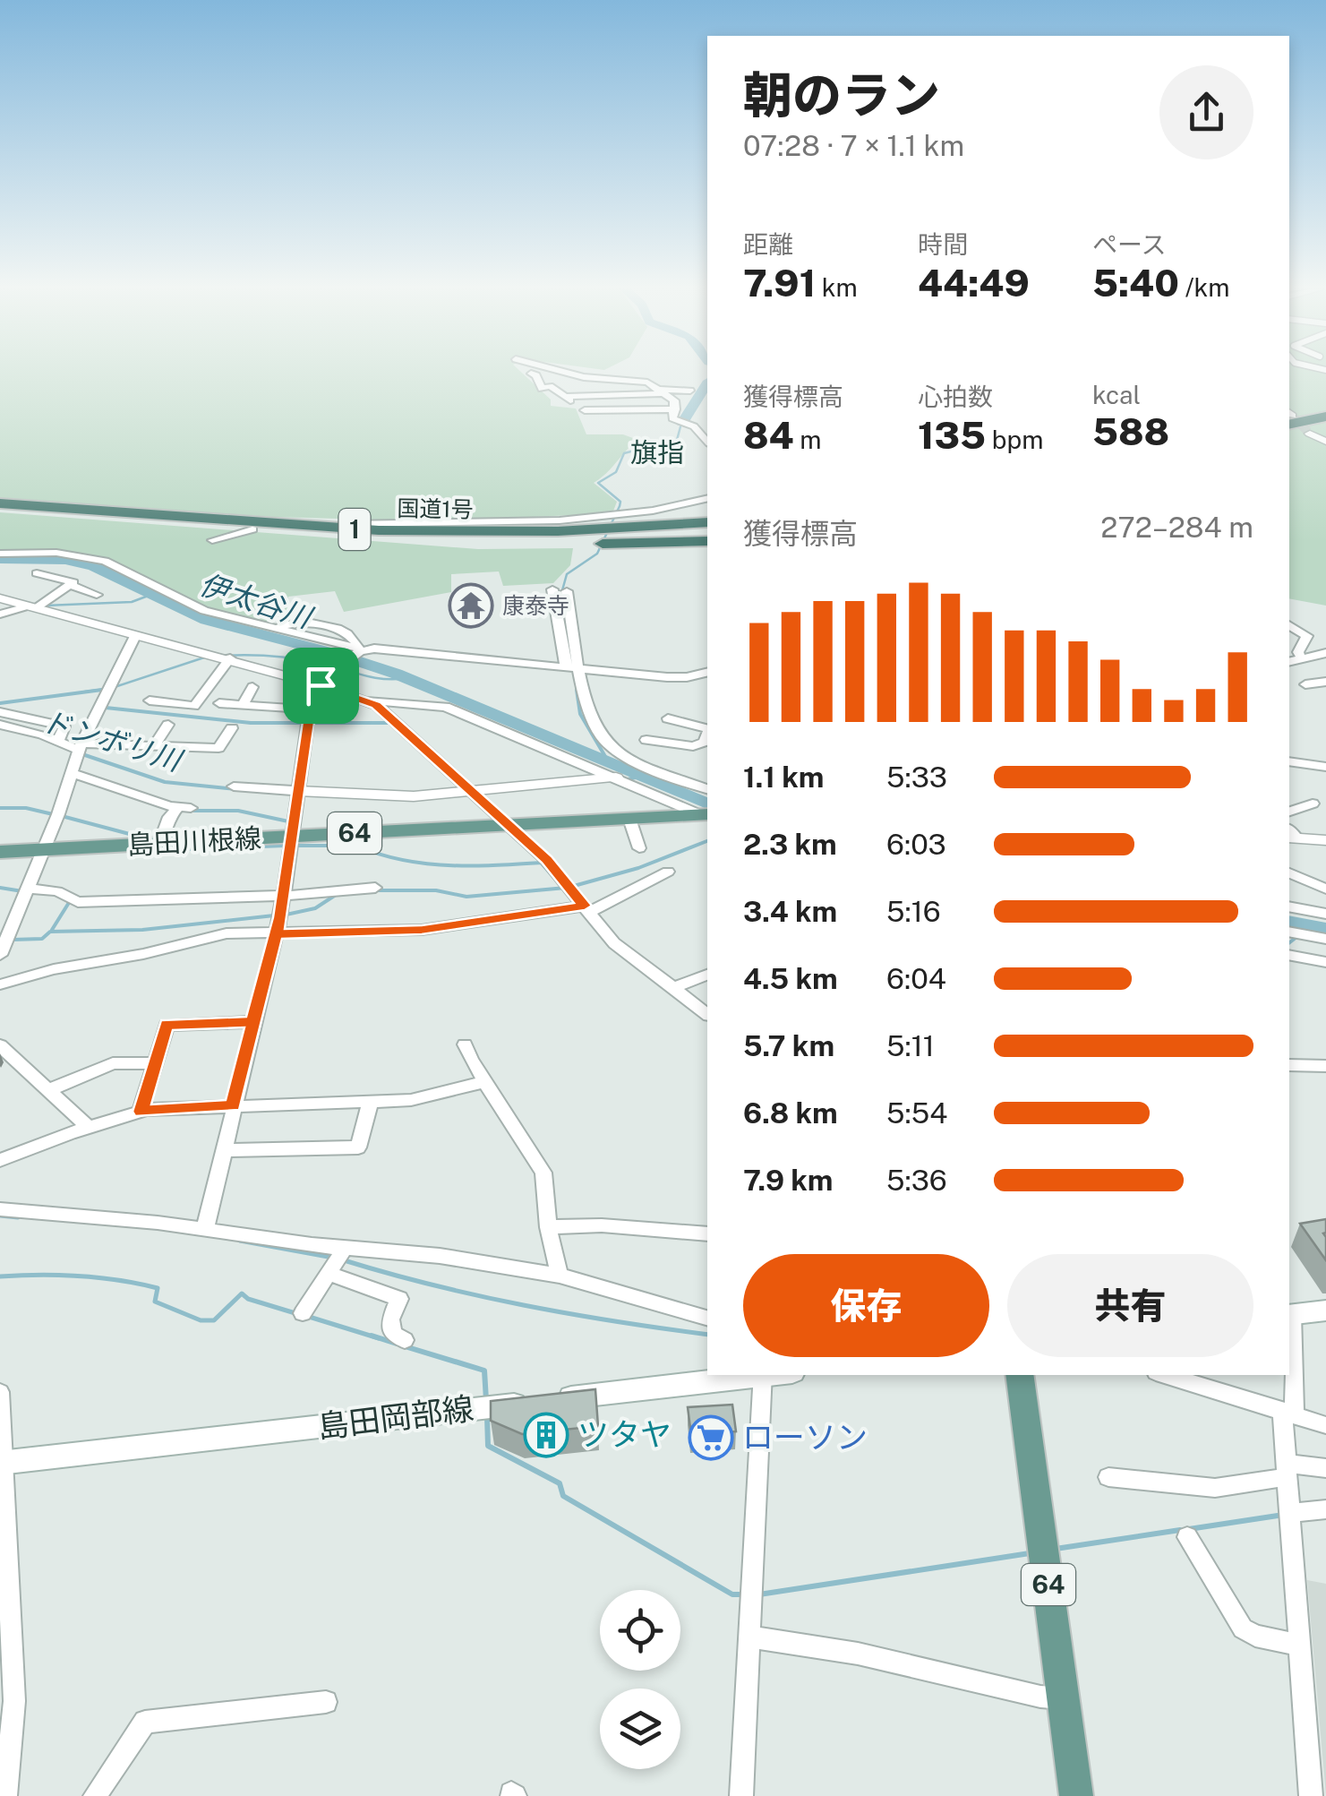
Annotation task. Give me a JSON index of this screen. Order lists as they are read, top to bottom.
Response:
{
  "streets": {
    "highway": ["国道1号", "1"],
    "main road": ["64", "島田川根線", "島田岡部線"]
  },
  "districts": ["旗指"],
  "water": ["伊太谷川", "ドンボリ川"],
  "places": {
    "temple": ["康泰寺"],
    "building": ["ツタヤ"],
    "supermarket": ["ローソン"]
  },
  "page": {
    "heading": ["朝のラン", "07:28 · 7 × 1.1 km"],
    "stats": [
      ["距離", "7.91 km"],
      ["時間", "44:49"],
      ["ペース", "5:40 /km"],
      ["獲得標高", "84 m"],
      ["心拍数", "135 bpm"],
      ["kcal", "588"]
    ],
    "chart": ["獲得標高", "272–284 m"],
    "list": [
      {
        "name": "1.1 km",
        "note": "5:33"
      },
      {
        "name": "2.3 km",
        "note": "6:03"
      },
      {
        "name": "3.4 km",
        "note": "5:16"
      },
      {
        "name": "4.5 km",
        "note": "6:04"
      },
      {
        "name": "5.7 km",
        "note": "5:11"
      },
      {
        "name": "6.8 km",
        "note": "5:54"
      },
      {
        "name": "7.9 km",
        "note": "5:36"
      }
    ],
    "buttons": ["保存", "共有"]
  }
}
